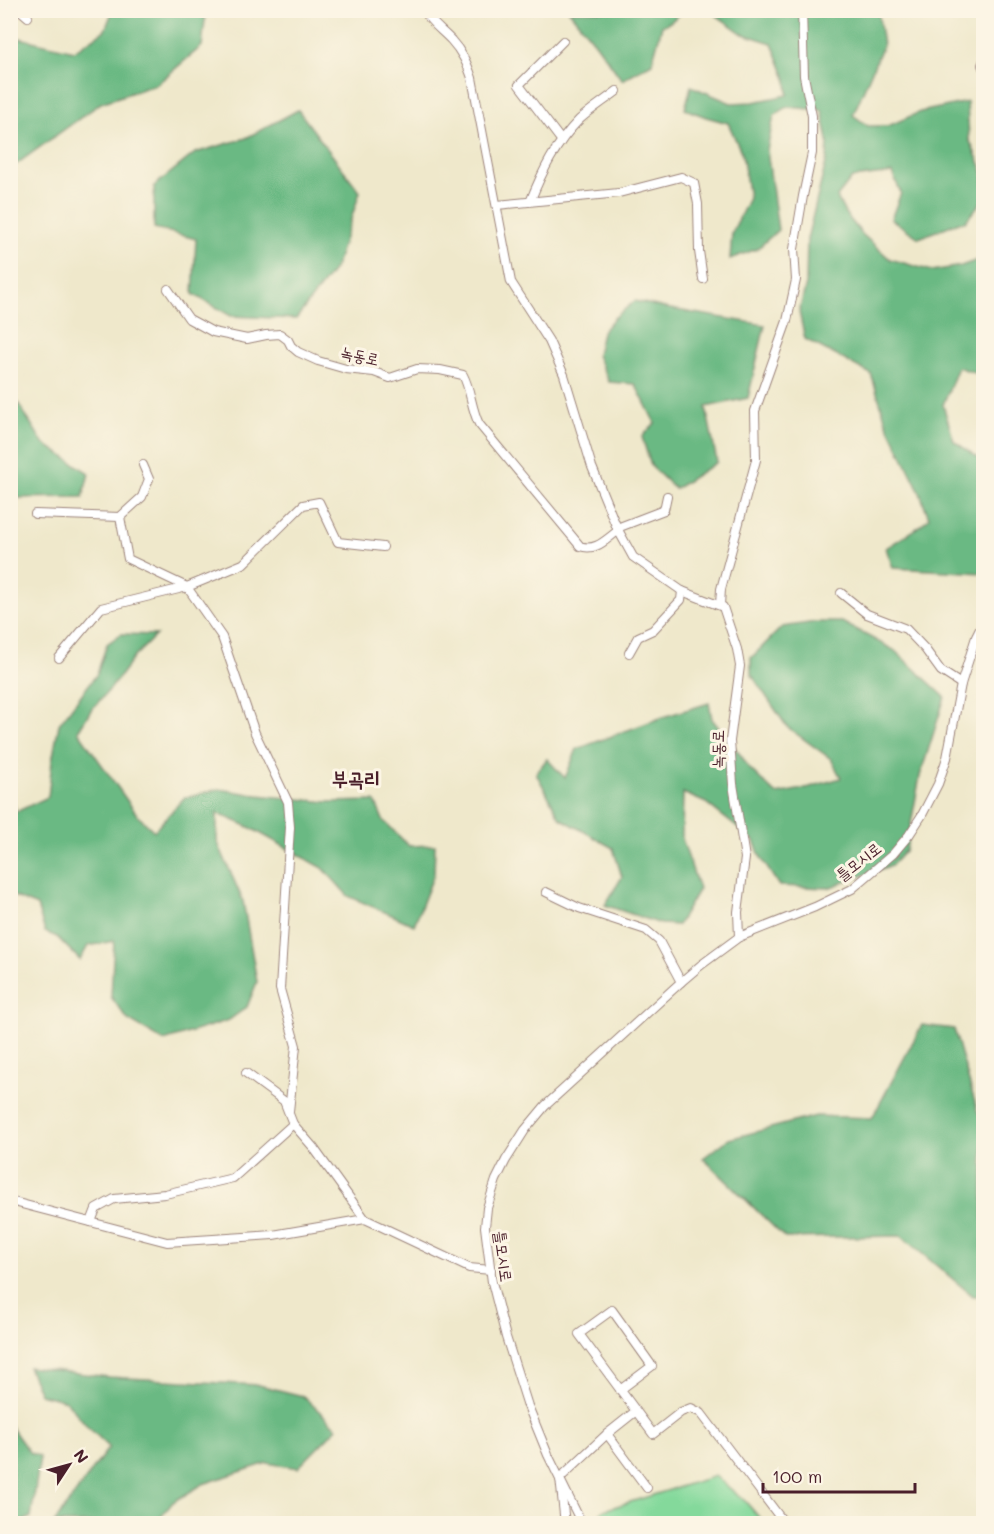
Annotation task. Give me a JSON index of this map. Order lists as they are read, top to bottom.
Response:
{
  "streets": {
    "street": ["녹동로", "틀모시로"]
  },
  "crossings": [
    ["녹동로", "틀모시로"]
  ],
  "districts": ["부곡리"],
  "scale_bar": "100 m",
  "north": "top right"
}
